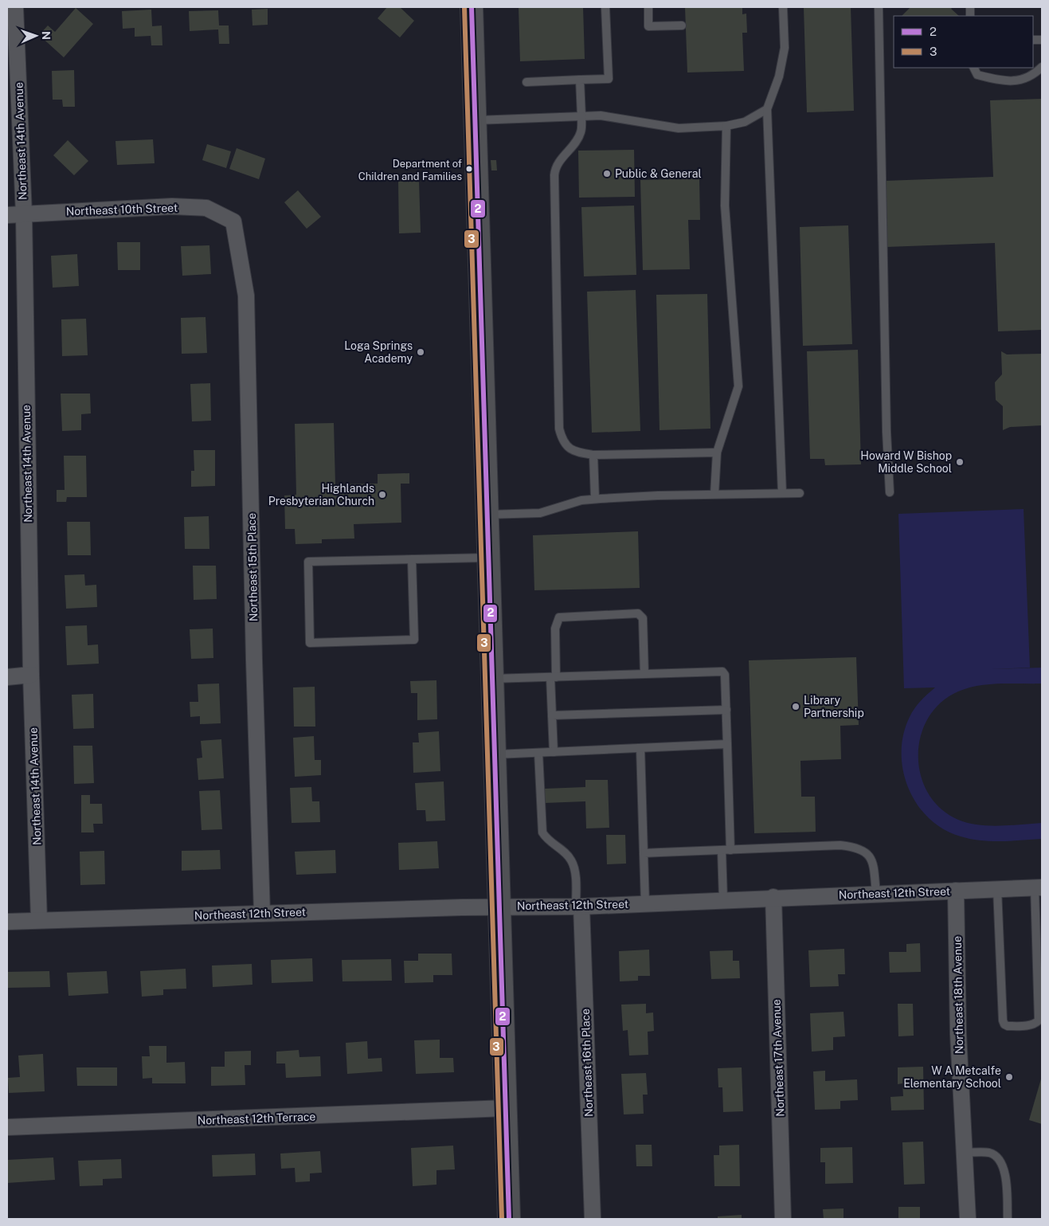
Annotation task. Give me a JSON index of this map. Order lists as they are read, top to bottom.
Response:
{
  "streets": {
    "street": [
      "Northeast 14th Avenue",
      "Northeast 10th Street",
      "Northeast 15th Place",
      "Northeast 12th Street",
      "Northeast 18th Avenue",
      "Northeast 17th Avenue",
      "Northeast 16th Place",
      "Northeast 12th Terrace"
    ]
  },
  "crossings": [
    ["Northeast 14th Avenue", "Northeast 10th Street"],
    ["Northeast 14th Avenue", "Northeast 12th Street"],
    ["Northeast 10th Street", "Northeast 15th Place"],
    ["Northeast 15th Place", "Northeast 12th Street"],
    ["Northeast 12th Street", "Northeast 18th Avenue"],
    ["Northeast 12th Street", "Northeast 17th Avenue"],
    ["Northeast 12th Street", "Northeast 16th Place"]
  ],
  "places": [
    "Department of Children and Families",
    "Public & General",
    "Loga Springs Academy",
    "Howard W Bishop Middle School",
    "Highlands Presbyterian Church",
    "Library Partnership",
    "W A Metcalfe Elementary School"
  ],
  "lines": ["transit line 2", "transit line 3"],
  "legend": ["2", "3"],
  "north": "right"
}
